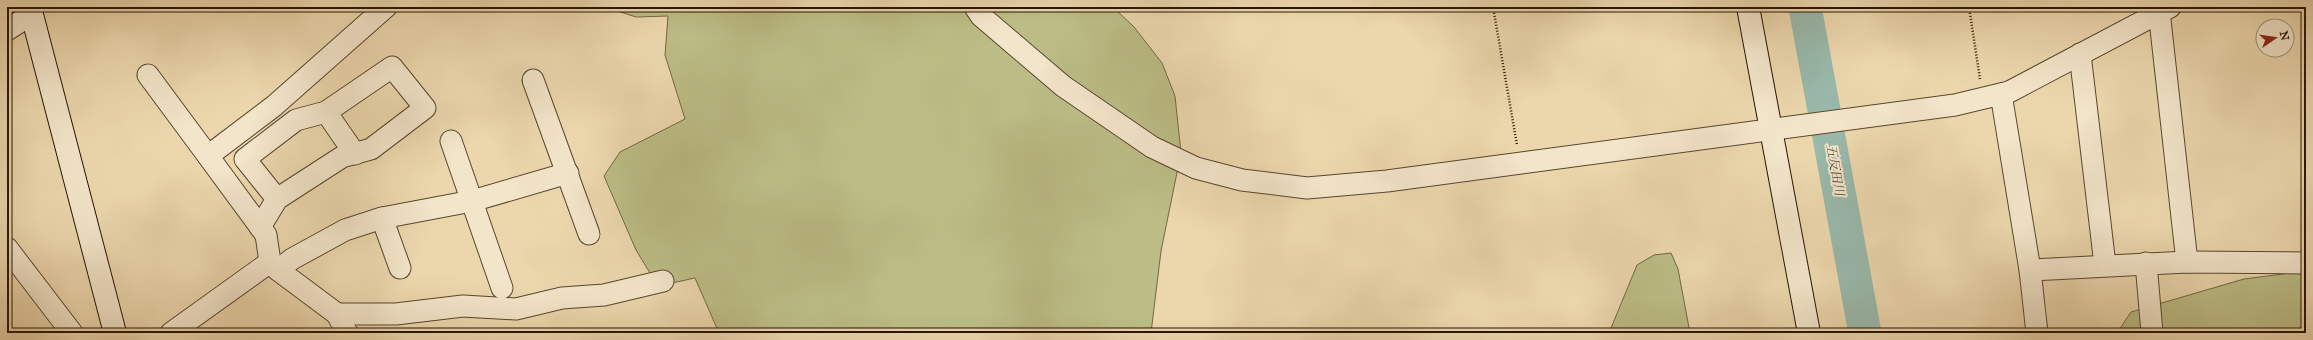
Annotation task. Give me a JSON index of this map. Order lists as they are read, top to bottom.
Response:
{
  "water": ["五反田川"],
  "north": "right"
}
